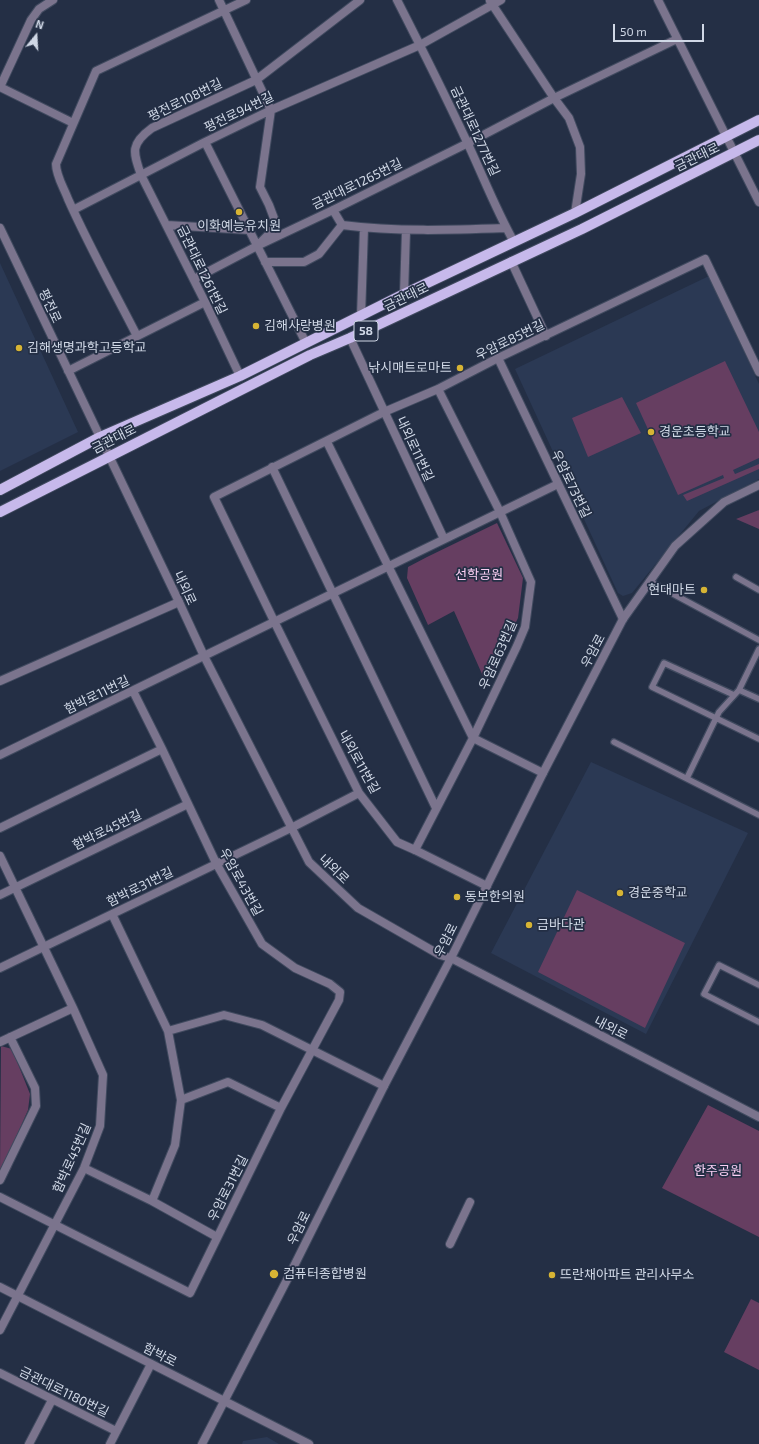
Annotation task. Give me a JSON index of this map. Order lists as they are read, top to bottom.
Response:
{
  "streets": {
    "main road": ["금관대로", "58"],
    "street": [
      "평전로108번길",
      "평전로94번길",
      "금관대로1277번길",
      "금관대로1265번길",
      "금관대로1261번길",
      "평전로",
      "우암로85번길",
      "내외로11번길",
      "우암로73번길",
      "내외로",
      "우암로",
      "우암로63번길",
      "함박로11번길",
      "함박로45번길",
      "우암로43번길",
      "함박로31번길",
      "우암로31번길",
      "함박로",
      "금관대로1180번길"
    ]
  },
  "crossings": [
    ["평전로108번길", "평전로94번길"],
    ["평전로108번길", "금관대로1261번길"],
    ["평전로94번길", "금관대로1277번길"],
    ["평전로94번길", "금관대로1261번길"],
    ["금관대로1277번길", "금관대로"],
    ["금관대로1277번길", "금관대로1265번길"],
    ["금관대로", "금관대로1261번길"],
    ["금관대로", "평전로"],
    ["금관대로", "내외로11번길"],
    ["금관대로", "내외로"],
    ["금관대로1265번길", "금관대로1261번길"],
    ["평전로", "내외로"],
    ["우암로85번길", "내외로11번길"],
    ["우암로85번길", "우암로73번길"],
    ["내외로11번길", "우암로"],
    ["내외로11번길", "우암로63번길"],
    ["내외로11번길", "함박로31번길"],
    ["우암로73번길", "우암로"],
    ["내외로", "우암로"],
    ["내외로", "함박로11번길"],
    ["내외로", "함박로31번길"],
    ["우암로", "함박로"],
    ["함박로11번길", "우암로43번길"],
    ["함박로45번길", "우암로43번길"],
    ["함박로45번길", "함박로31번길"],
    ["함박로45번길", "우암로31번길"],
    ["함박로45번길", "함박로"],
    ["우암로43번길", "함박로31번길"],
    ["우암로43번길", "우암로31번길"],
    ["함박로", "금관대로1180번길"]
  ],
  "parks": ["선학공원", "한주공원"],
  "places": [
    "이화예능유치원",
    "김해사랑병원",
    "김해생명과학고등학교",
    "낚시매트로마트",
    "경운초등학교",
    "현대마트",
    "경운중학교",
    "동보한의원",
    "금바다관",
    "컴퓨터종합병원",
    "뜨란채아파트 관리사무소"
  ],
  "scale_bar": "50 m",
  "north": "top"
}
